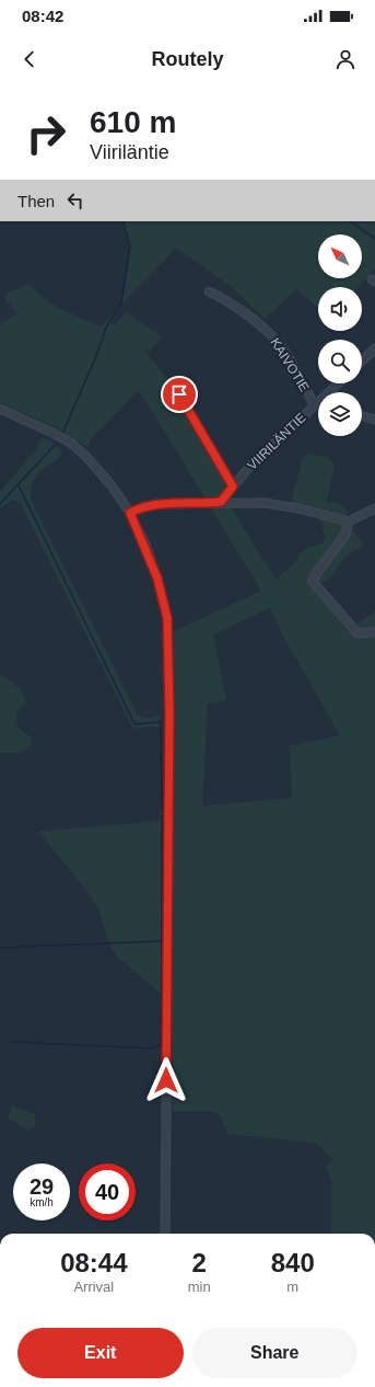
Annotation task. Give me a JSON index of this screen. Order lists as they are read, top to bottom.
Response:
{
  "streets": {
    "street": ["KAIVOTIE", "VIIRILÄNTIE"]
  },
  "crossings": [
    ["KAIVOTIE", "VIIRILÄNTIE"]
  ],
  "north": "top left",
  "page": {
    "status": "08:42",
    "header": "Routely",
    "turn": ["610 m", "Viiriläntie"],
    "then": "Then",
    "speed": "29 km/h",
    "limit": "40",
    "eta": [
      "08:44",
      "Arrival",
      "2",
      "min",
      "840",
      "m"
    ],
    "buttons": ["Exit", "Share"]
  }
}
